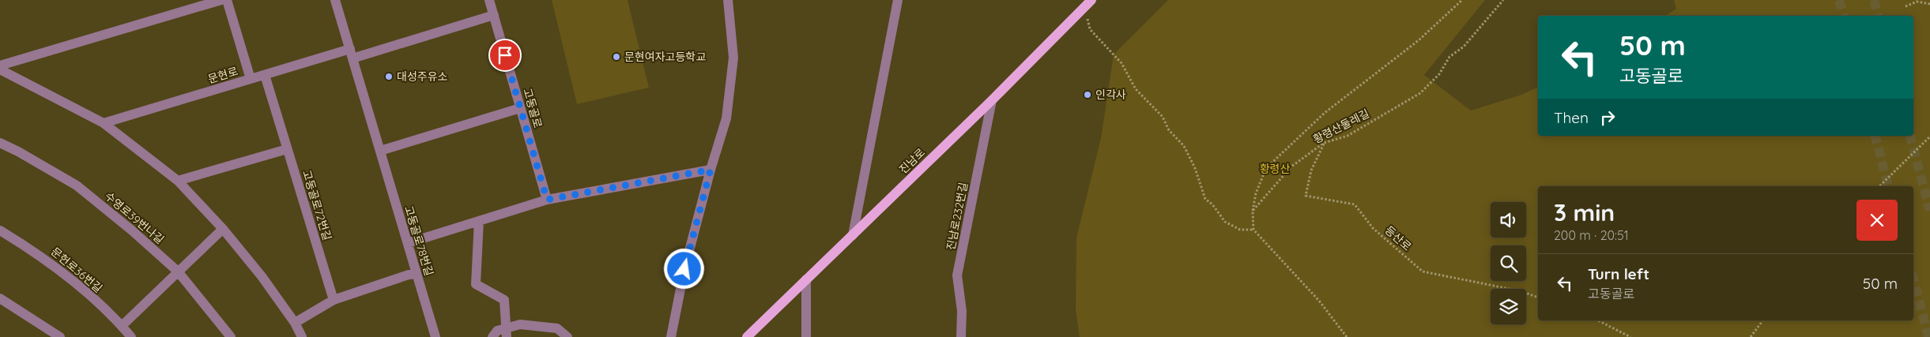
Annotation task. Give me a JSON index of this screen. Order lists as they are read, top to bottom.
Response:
{
  "streets": {
    "main road": ["진남로"],
    "street": [
      "문현로",
      "고동골로",
      "고동골로72번길",
      "진남로232번길",
      "수영로39번나길",
      "고동골로78번길",
      "문헌로36번길"
    ],
    "path": ["황령산둘레길", "등산로"]
  },
  "crossings": [
    ["문현로", "고동골로72번길"],
    ["문현로", "고동골로78번길"],
    ["황령산둘레길", "등산로"],
    ["진남로", "진남로232번길"]
  ],
  "parks": ["황령산"],
  "places": ["문현여자고등학교", "대성주유소", "인각사"],
  "page": {
    "turn": ["50 m", "고동골로"],
    "then": "Then",
    "heading": ["3 min", "200 m · 20:51"],
    "list": [
      {
        "name": "Turn left",
        "note": "고동골로",
        "value": "50 m"
      }
    ]
  }
}
